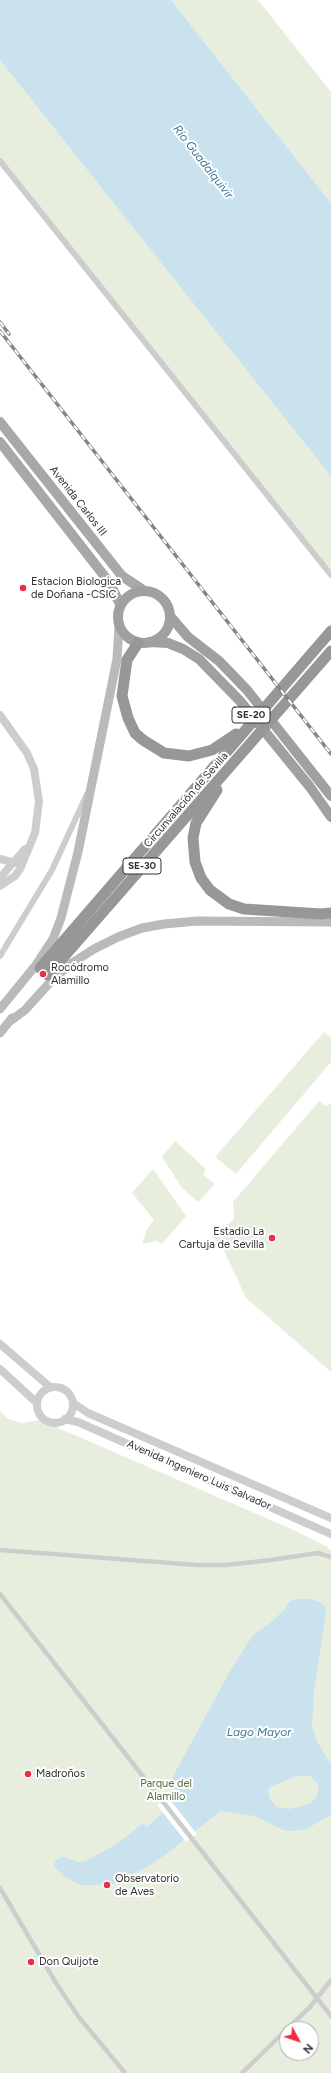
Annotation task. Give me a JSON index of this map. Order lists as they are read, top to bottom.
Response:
{
  "streets": {
    "highway": ["SE-20", "Circunvalación de Sevilla", "SE-30"],
    "main road": ["Avenida Carlos III"],
    "street": ["Avenida Ingeniero Luis Salvador"]
  },
  "crossings": [
    ["Avenida Carlos III", "SE-20"]
  ],
  "water": ["Río Guadalquivir", "Lago Mayor"],
  "parks": ["Parque del Alamillo"],
  "places": [
    "Estacion Biologica de Doñana -CSIC",
    "Rocódromo Alamillo",
    "Estadio La Cartuja de Sevilla",
    "Madroños",
    "Observatorio de Aves",
    "Don Quijote"
  ],
  "north": "bottom right"
}
